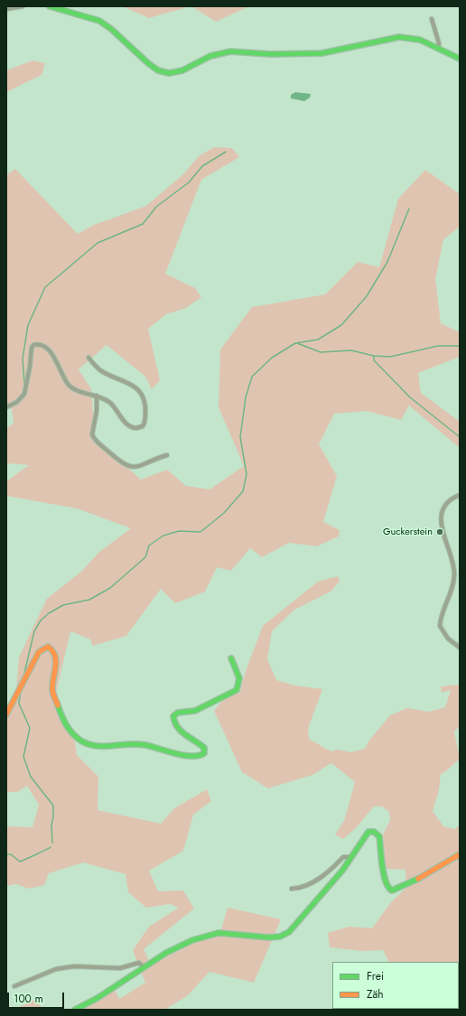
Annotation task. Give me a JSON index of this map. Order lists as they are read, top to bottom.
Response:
{
  "places": ["Guckerstein"],
  "legend": ["Frei", "Zäh"],
  "scale_bar": "100 m"
}
